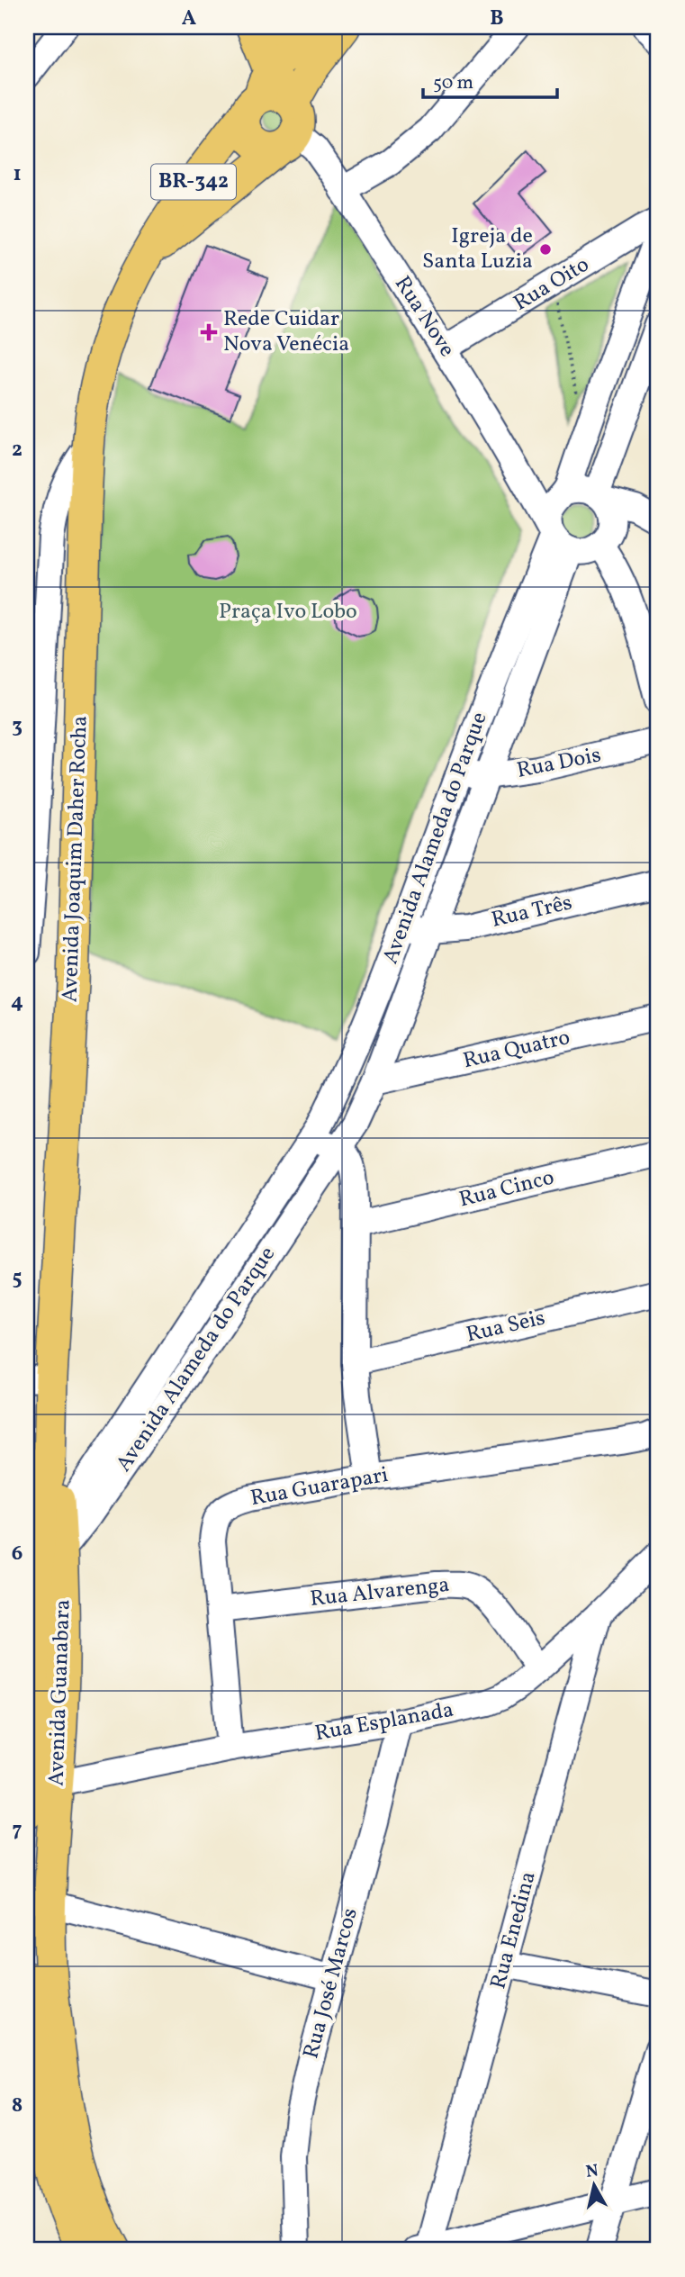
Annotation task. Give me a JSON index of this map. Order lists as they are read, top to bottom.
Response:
{
  "streets": {
    "main road": ["BR-342", "Avenida Joaquim Daher Rocha", "Avenida Guanabara"],
    "street": [
      "Rua Oito",
      "Rua Nove",
      "Rua Dois",
      "Avenida Alameda do Parque",
      "Rua Três",
      "Rua Quatro",
      "Rua Cinco",
      "Rua Seis",
      "Rua Guarapari",
      "Rua Alvarenga",
      "Rua Esplanada",
      "Rua Enedina",
      "Rua José Marcos"
    ]
  },
  "crossings": [
    ["Rua Oito", "Rua Nove"],
    ["Rua Nove", "Avenida Joaquim Daher Rocha"],
    ["Rua Dois", "Avenida Alameda do Parque"],
    ["Avenida Alameda do Parque", "Rua Três"],
    ["Avenida Alameda do Parque", "Rua Quatro"],
    ["Avenida Alameda do Parque", "Avenida Guanabara"],
    ["Avenida Joaquim Daher Rocha", "Avenida Guanabara"],
    ["Rua Guarapari", "Rua Alvarenga"],
    ["Rua Guarapari", "Rua Esplanada"],
    ["Rua Alvarenga", "Rua Esplanada"],
    ["Avenida Guanabara", "Rua Esplanada"],
    ["Rua Esplanada", "Rua Enedina"],
    ["Rua Esplanada", "Rua José Marcos"]
  ],
  "parks": ["Praça Ivo Lobo"],
  "places": {
    "other": ["Igreja de Santa Luzia"],
    "health": ["Rede Cuidar Nova Venécia"]
  },
  "scale_bar": "50 m",
  "north": "top",
  "grid": {
    "columns": ["A", "B"],
    "rows": [
      "1",
      "2",
      "3",
      "4",
      "5",
      "6",
      "7",
      "8"
    ]
  }
}
